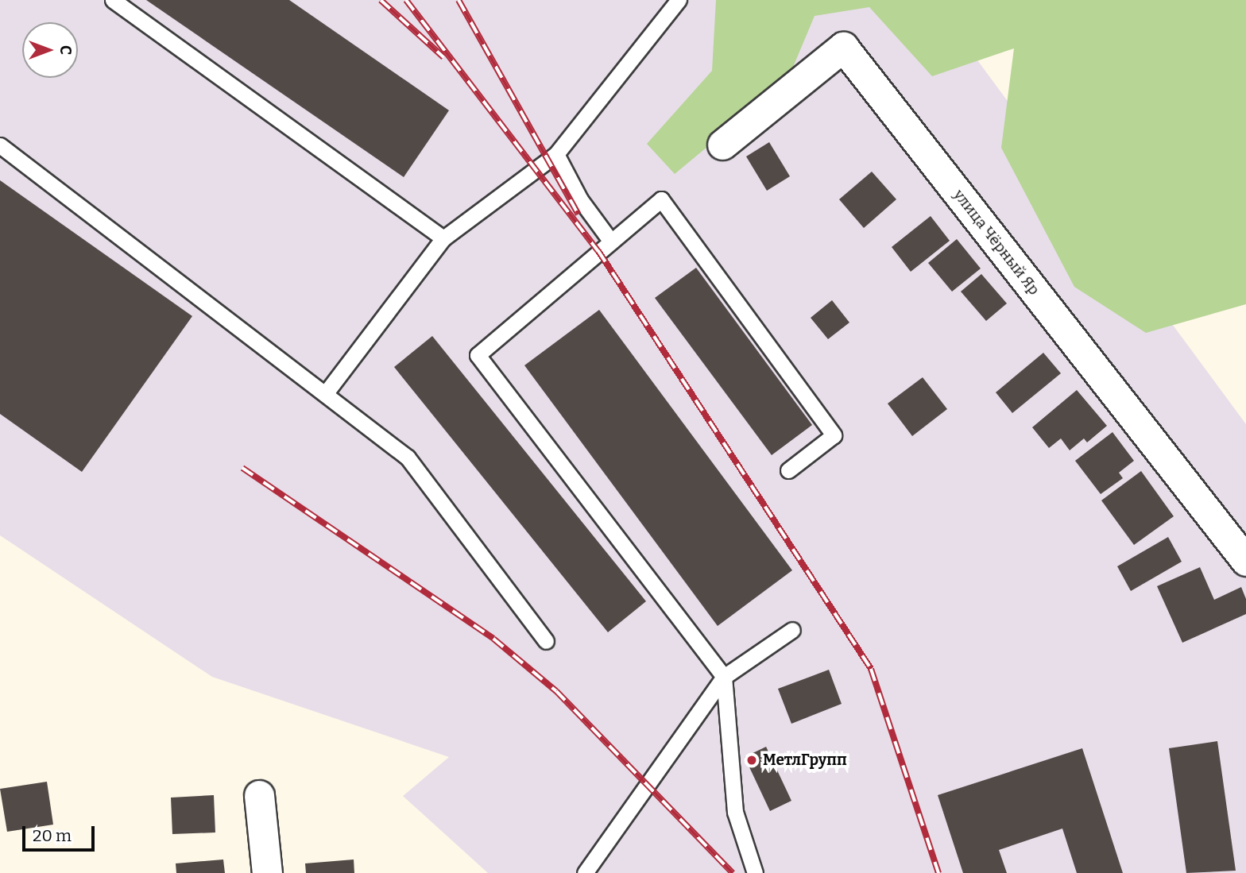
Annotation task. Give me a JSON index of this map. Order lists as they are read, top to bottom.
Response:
{
  "streets": {
    "street": ["улица Чёрный Яр"]
  },
  "places": ["МетлГрупп"],
  "scale_bar": "20 m",
  "north": "right"
}
